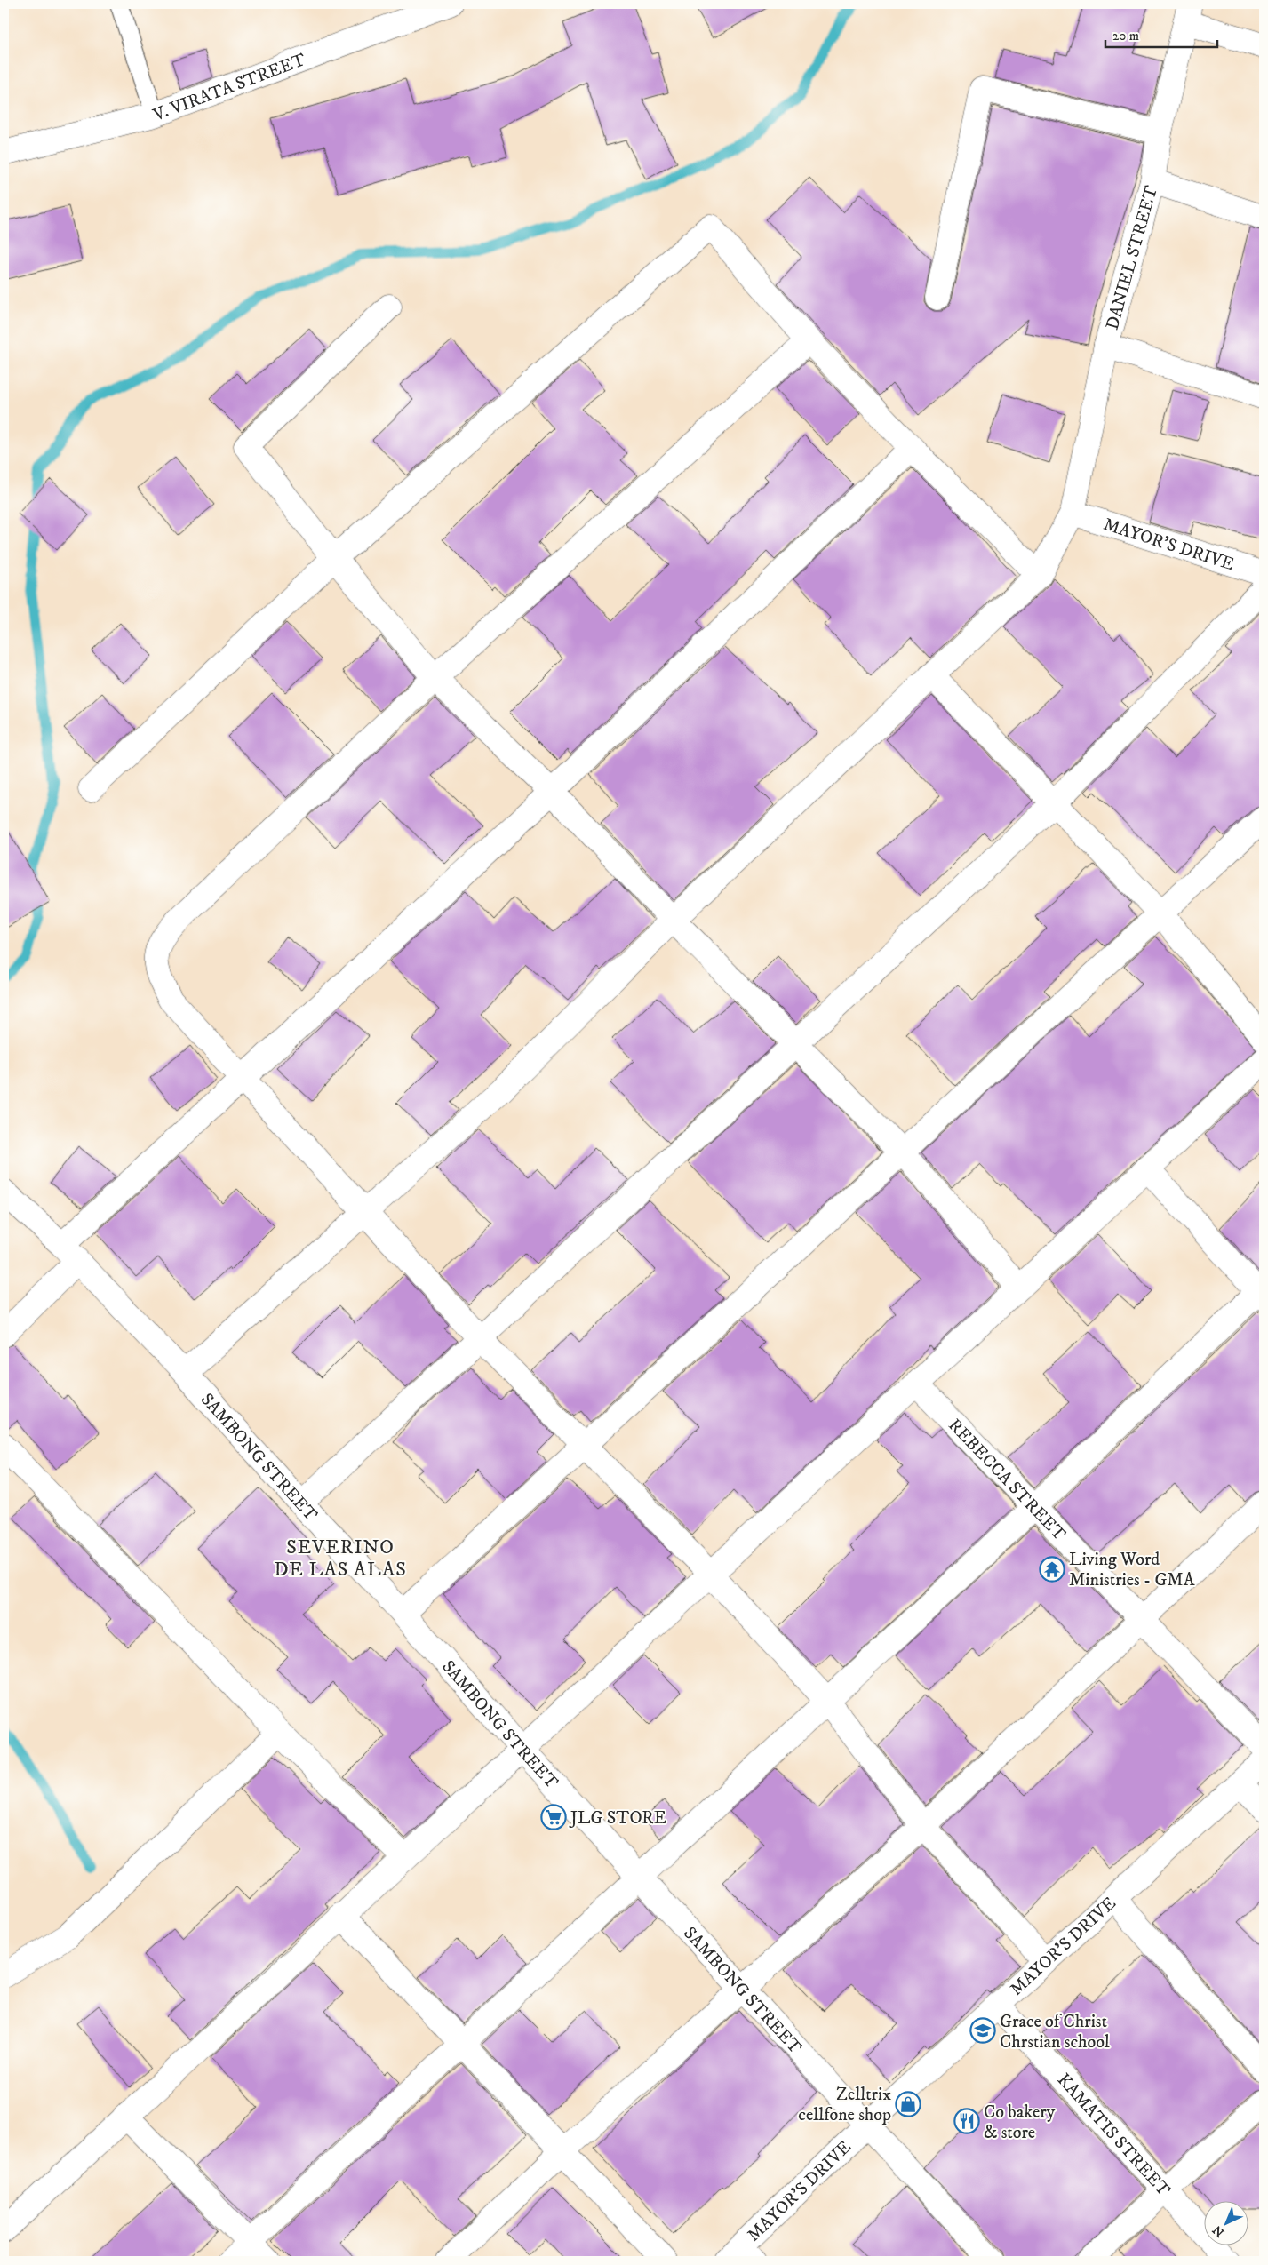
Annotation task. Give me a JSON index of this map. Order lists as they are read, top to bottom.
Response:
{
  "streets": {
    "street": [
      "V. VIRATA STREET",
      "DANIEL STREET",
      "MAYOR'S DRIVE",
      "SAMBONG STREET",
      "REBECCA STREET",
      "KAMATIS STREET"
    ]
  },
  "crossings": [
    ["DANIEL STREET", "MAYOR'S DRIVE"],
    ["DANIEL STREET", "SAMBONG STREET"],
    ["MAYOR'S DRIVE", "SAMBONG STREET"],
    ["MAYOR'S DRIVE", "KAMATIS STREET"]
  ],
  "districts": ["SEVERINO DE LAS ALAS"],
  "places": {
    "temple": ["Living Word Ministries - GMA"],
    "supermarket": ["JLG STORE"],
    "school or university": ["Grace of Christ Chrstian school"],
    "shop": ["Zelltrix cellfone shop"],
    "restaurant": ["Co bakery & store"]
  },
  "scale_bar": "20 m",
  "north": "bottom left"
}
